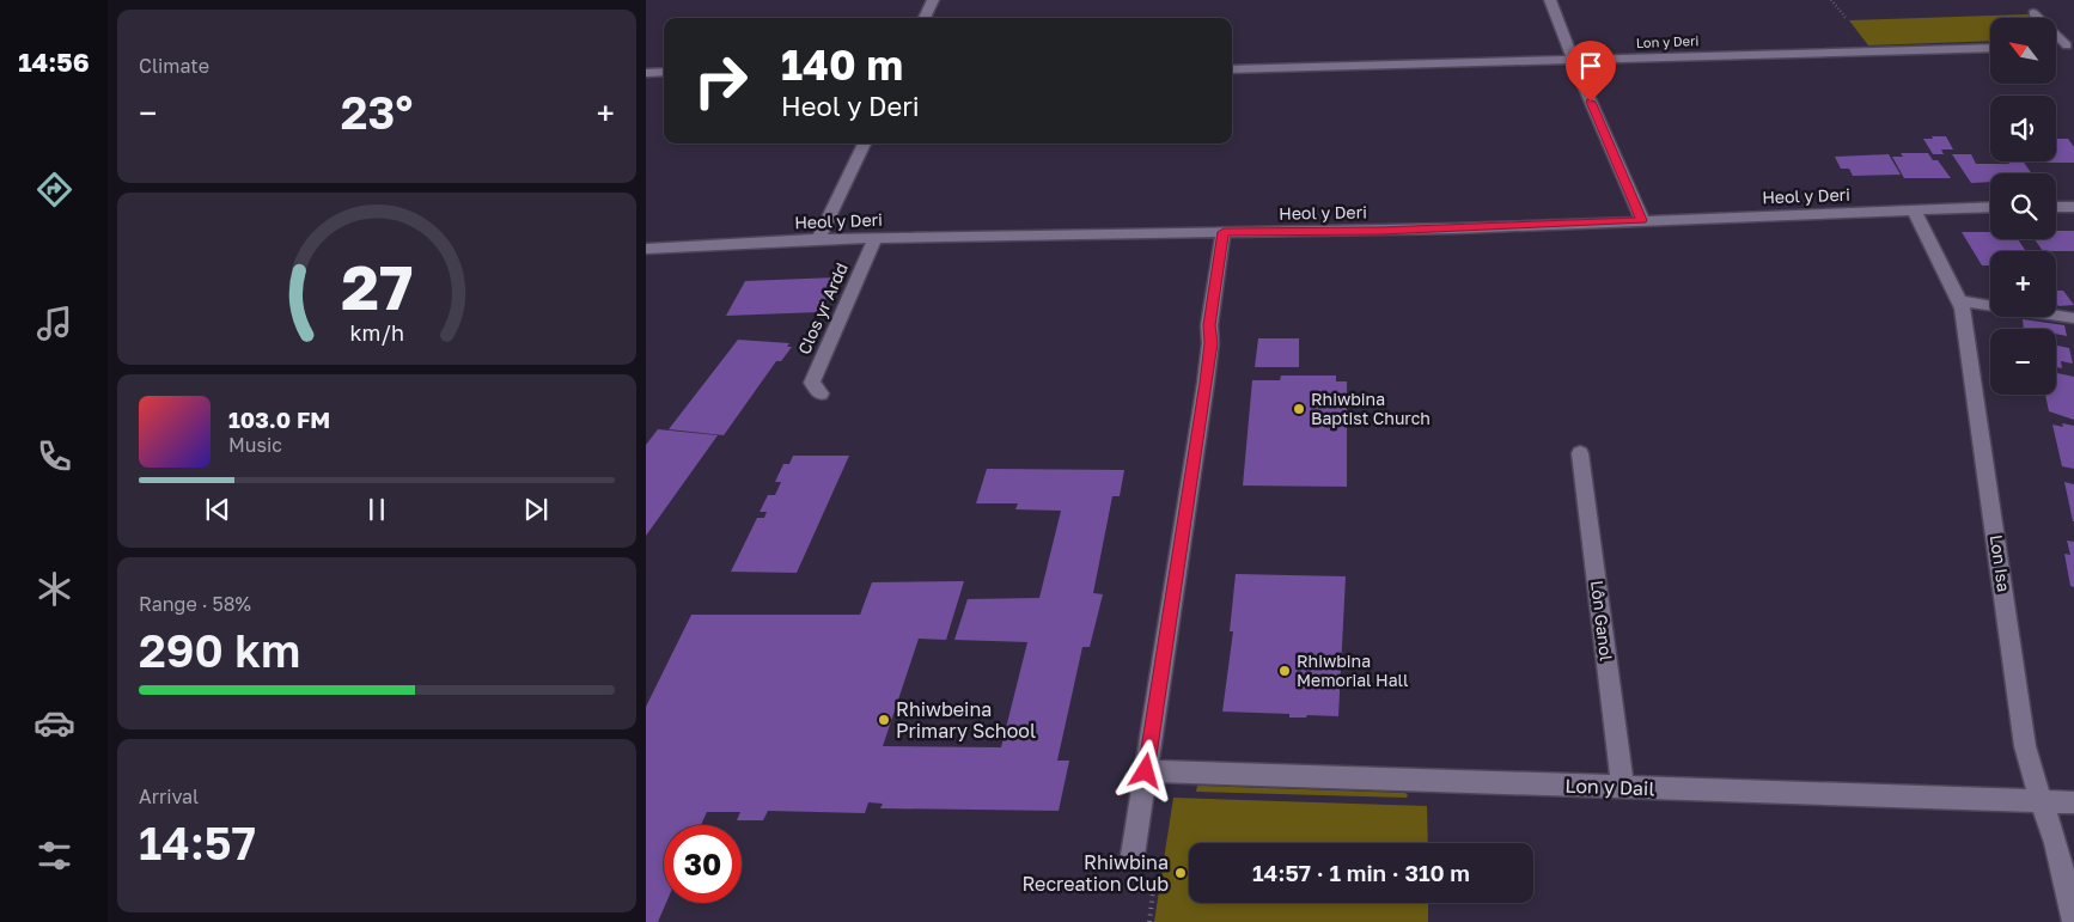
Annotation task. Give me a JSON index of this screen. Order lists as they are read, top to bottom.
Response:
{
  "streets": {
    "street": [
      "Lon y Deri",
      "Heol y Deri",
      "Clos yr Ardd",
      "Lon Isa",
      "Lôn Ganol",
      "Lon y Dail"
    ]
  },
  "crossings": [
    ["Heol y Deri", "Clos yr Ardd"],
    ["Heol y Deri", "Lon Isa"],
    ["Lon Isa", "Lon y Dail"],
    ["Lôn Ganol", "Lon y Dail"]
  ],
  "places": [
    "Rhiwbina Baptist Church",
    "Rhiwbina Memorial Hall",
    "Rhiwbeina Primary School",
    "Rhiwbina Recreation Club"
  ],
  "north": "top left",
  "page": {
    "tabs": "14:56",
    "tile": [
      "Climate",
      ["Range · 58%", "290 km"],
      ["Arrival", "14:57"]
    ],
    "map_buttons": ["+", "−"],
    "turn": ["140 m", "Heol y Deri"],
    "heat": ["−", "23°", "+"],
    "song": ["103.0 FM", "Music"],
    "limit": "30",
    "trip": "14:57 · 1 min · 310 m",
    "gauge": ["27", "km/h"]
  }
}
